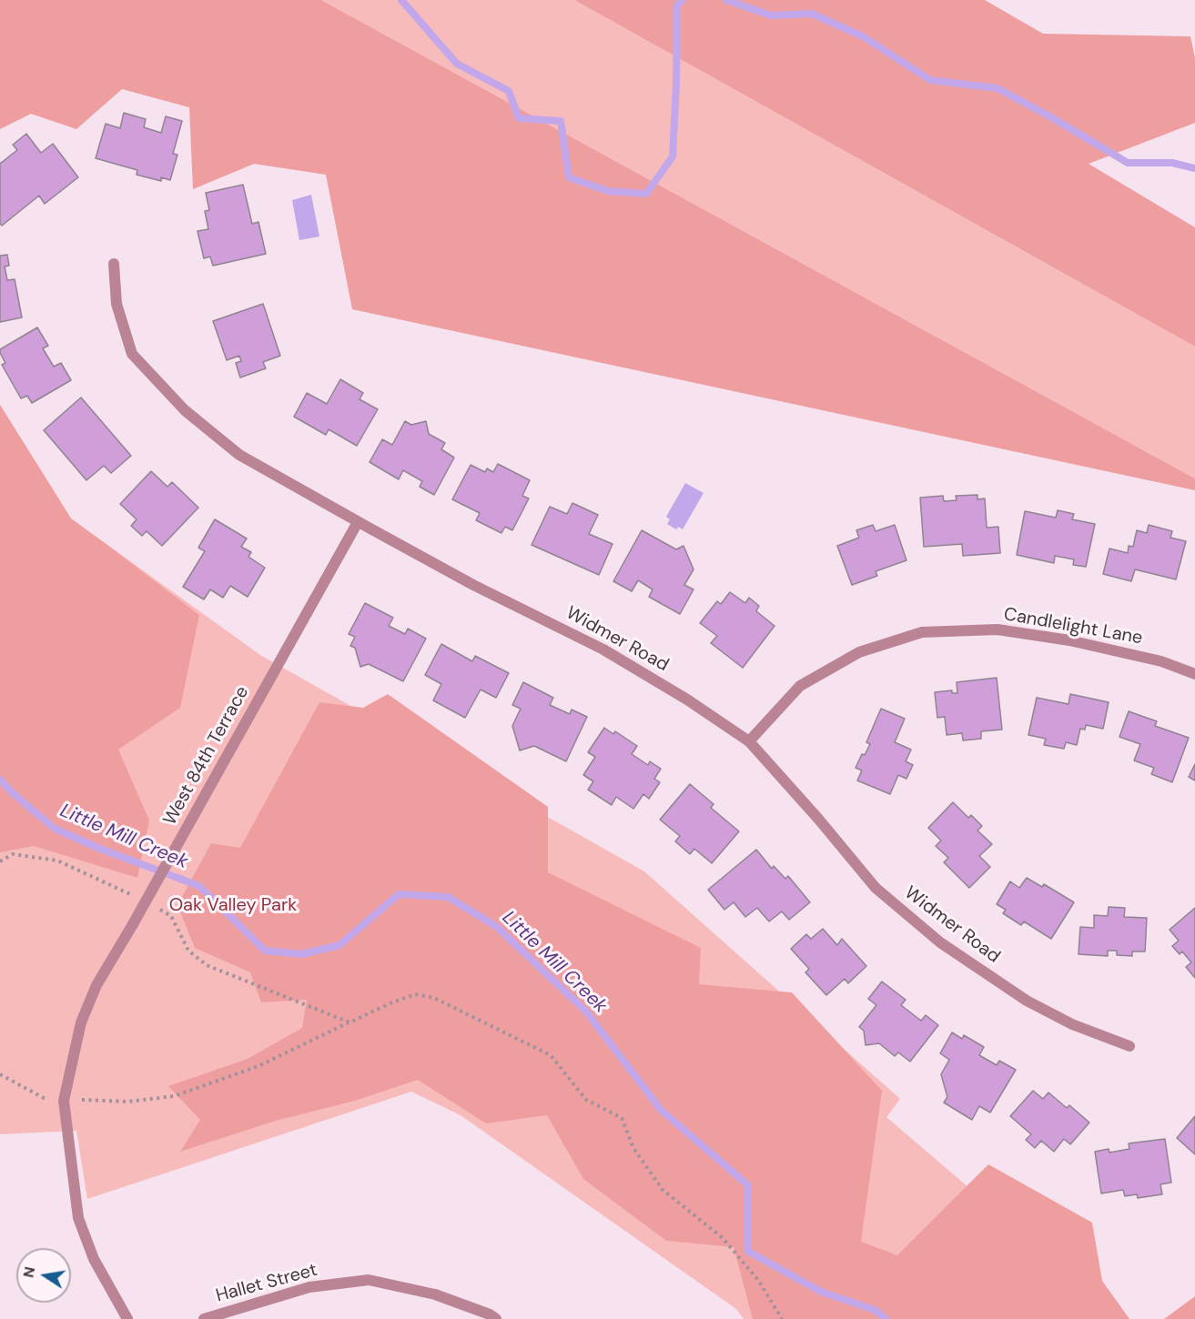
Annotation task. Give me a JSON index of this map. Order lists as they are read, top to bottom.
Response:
{
  "streets": {
    "street": [
      "Candlelight Lane",
      "Widmer Road",
      "West 84th Terrace",
      "Hallet Street"
    ]
  },
  "crossings": [
    ["Candlelight Lane", "Widmer Road"],
    ["Widmer Road", "West 84th Terrace"]
  ],
  "water": ["Little Mill Creek"],
  "parks": ["Oak Valley Park"],
  "north": "left"
}
